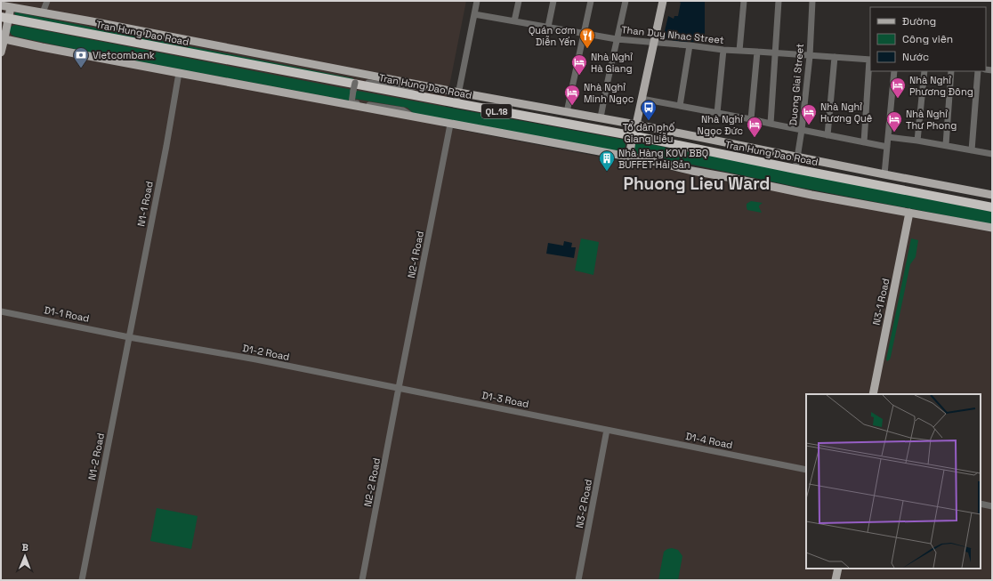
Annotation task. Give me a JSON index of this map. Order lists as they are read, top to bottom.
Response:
{
  "streets": {
    "highway": ["Tran Hung Dao Road", "QL.18"],
    "main road": ["N3-1 Road"],
    "street": [
      "Than Duy Nhac Street",
      "Duong Giai Street",
      "N1-1 Road",
      "N2-1 Road",
      "D1-1 Road",
      "D1-2 Road",
      "D1-3 Road",
      "D1-4 Road",
      "N1-2 Road",
      "N2-2 Road",
      "N3-2 Road"
    ]
  },
  "crossings": [
    ["Tran Hung Dao Road", "Duong Giai Street"],
    ["Than Duy Nhac Street", "Duong Giai Street"],
    ["N1-1 Road", "D1-1 Road"],
    ["N1-1 Road", "D1-2 Road"],
    ["N1-1 Road", "N1-2 Road"],
    ["N2-1 Road", "D1-2 Road"],
    ["N2-1 Road", "D1-3 Road"],
    ["N2-1 Road", "N2-2 Road"],
    ["D1-1 Road", "D1-2 Road"],
    ["D1-1 Road", "N1-2 Road"],
    ["D1-2 Road", "D1-3 Road"],
    ["D1-2 Road", "N1-2 Road"],
    ["D1-2 Road", "N2-2 Road"],
    ["D1-3 Road", "D1-4 Road"],
    ["D1-3 Road", "N2-2 Road"],
    ["D1-3 Road", "N3-2 Road"],
    ["D1-4 Road", "N3-2 Road"]
  ],
  "districts": ["Phuong Lieu Ward"],
  "places": {
    "restaurant": ["Quán cơm Diễn Yến"],
    "bank": ["Vietcombank"],
    "hotel": [
      "Nhà Nghỉ Hà Giang",
      "Nhà Nghỉ Phương Đông",
      "Nhà Nghỉ Minh Ngọc",
      "Nhà Nghỉ Hương Quê",
      "Nhà Nghỉ Thư Phong",
      "Nhà Nghỉ Ngọc Đức"
    ],
    "bus stop": ["Tổ dân phố Giang Liễu"],
    "building": ["Nhà Hàng KOVI BBQ BUFFET Hải Sản"]
  },
  "legend": ["Đường", "Công viên", "Nước"],
  "north": "top"
}
